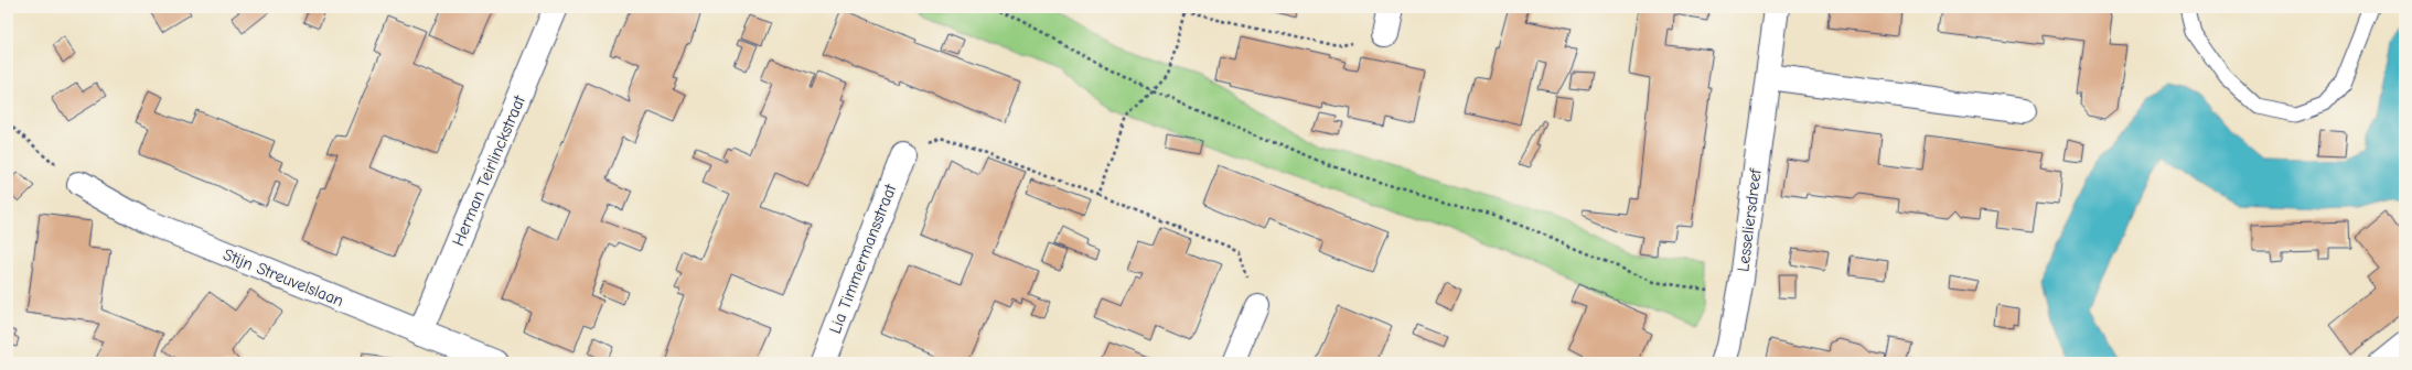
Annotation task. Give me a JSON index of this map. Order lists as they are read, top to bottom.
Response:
{
  "streets": {
    "street": [
      "Herman Teirlinckstraat",
      "Lesseliersdreef",
      "Lia Timmermansstraat",
      "Stijn Streuvelslaan"
    ]
  },
  "crossings": [
    ["Herman Teirlinckstraat", "Stijn Streuvelslaan"]
  ]
}
